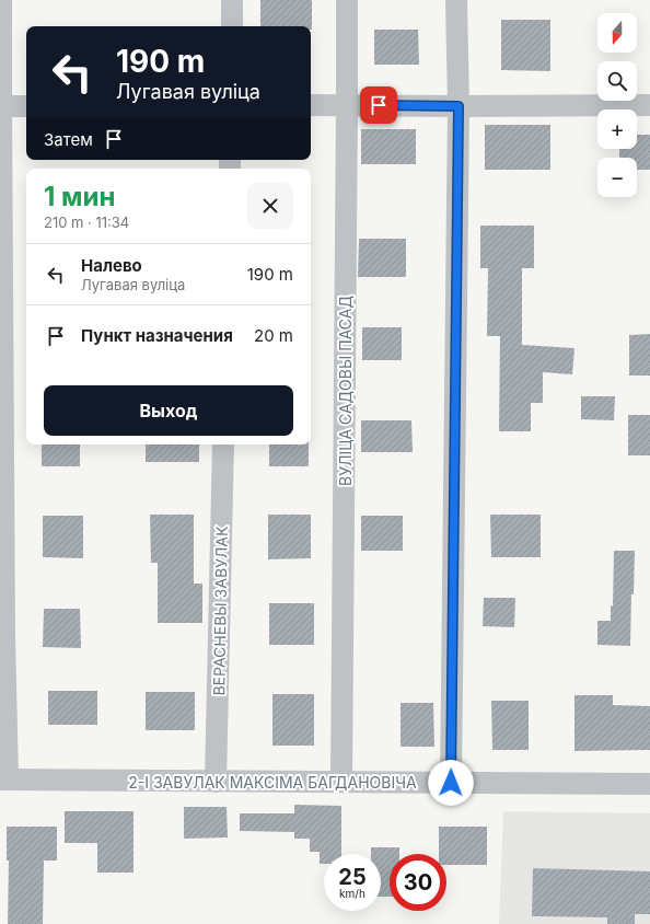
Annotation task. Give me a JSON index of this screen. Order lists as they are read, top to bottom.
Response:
{
  "streets": {
    "street": ["ВУЛІЦА САДОВЫ ПАСАД", "ВЕРАСНЕВЫ ЗАВУЛАК", "2-І ЗАВУЛАК МАКСІМА БАГДАНОВІЧА"]
  },
  "crossings": [
    ["ВУЛІЦА САДОВЫ ПАСАД", "2-І ЗАВУЛАК МАКСІМА БАГДАНОВІЧА"],
    ["ВЕРАСНЕВЫ ЗАВУЛАК", "2-І ЗАВУЛАК МАКСІМА БАГДАНОВІЧА"]
  ],
  "north": "bottom",
  "page": {
    "map_buttons": ["+", "−"],
    "turn": ["190 m", "Лугавая вуліца"],
    "then": "Затем",
    "heading": ["1 мин", "210 m · 11:34"],
    "list": [
      {
        "name": "Налево",
        "note": "Лугавая вуліца",
        "value": "190 m"
      },
      {
        "name": "Пункт назначения",
        "value": "20 m"
      }
    ],
    "buttons": "Выход",
    "speed": "25 km/h",
    "limit": "30"
  }
}
